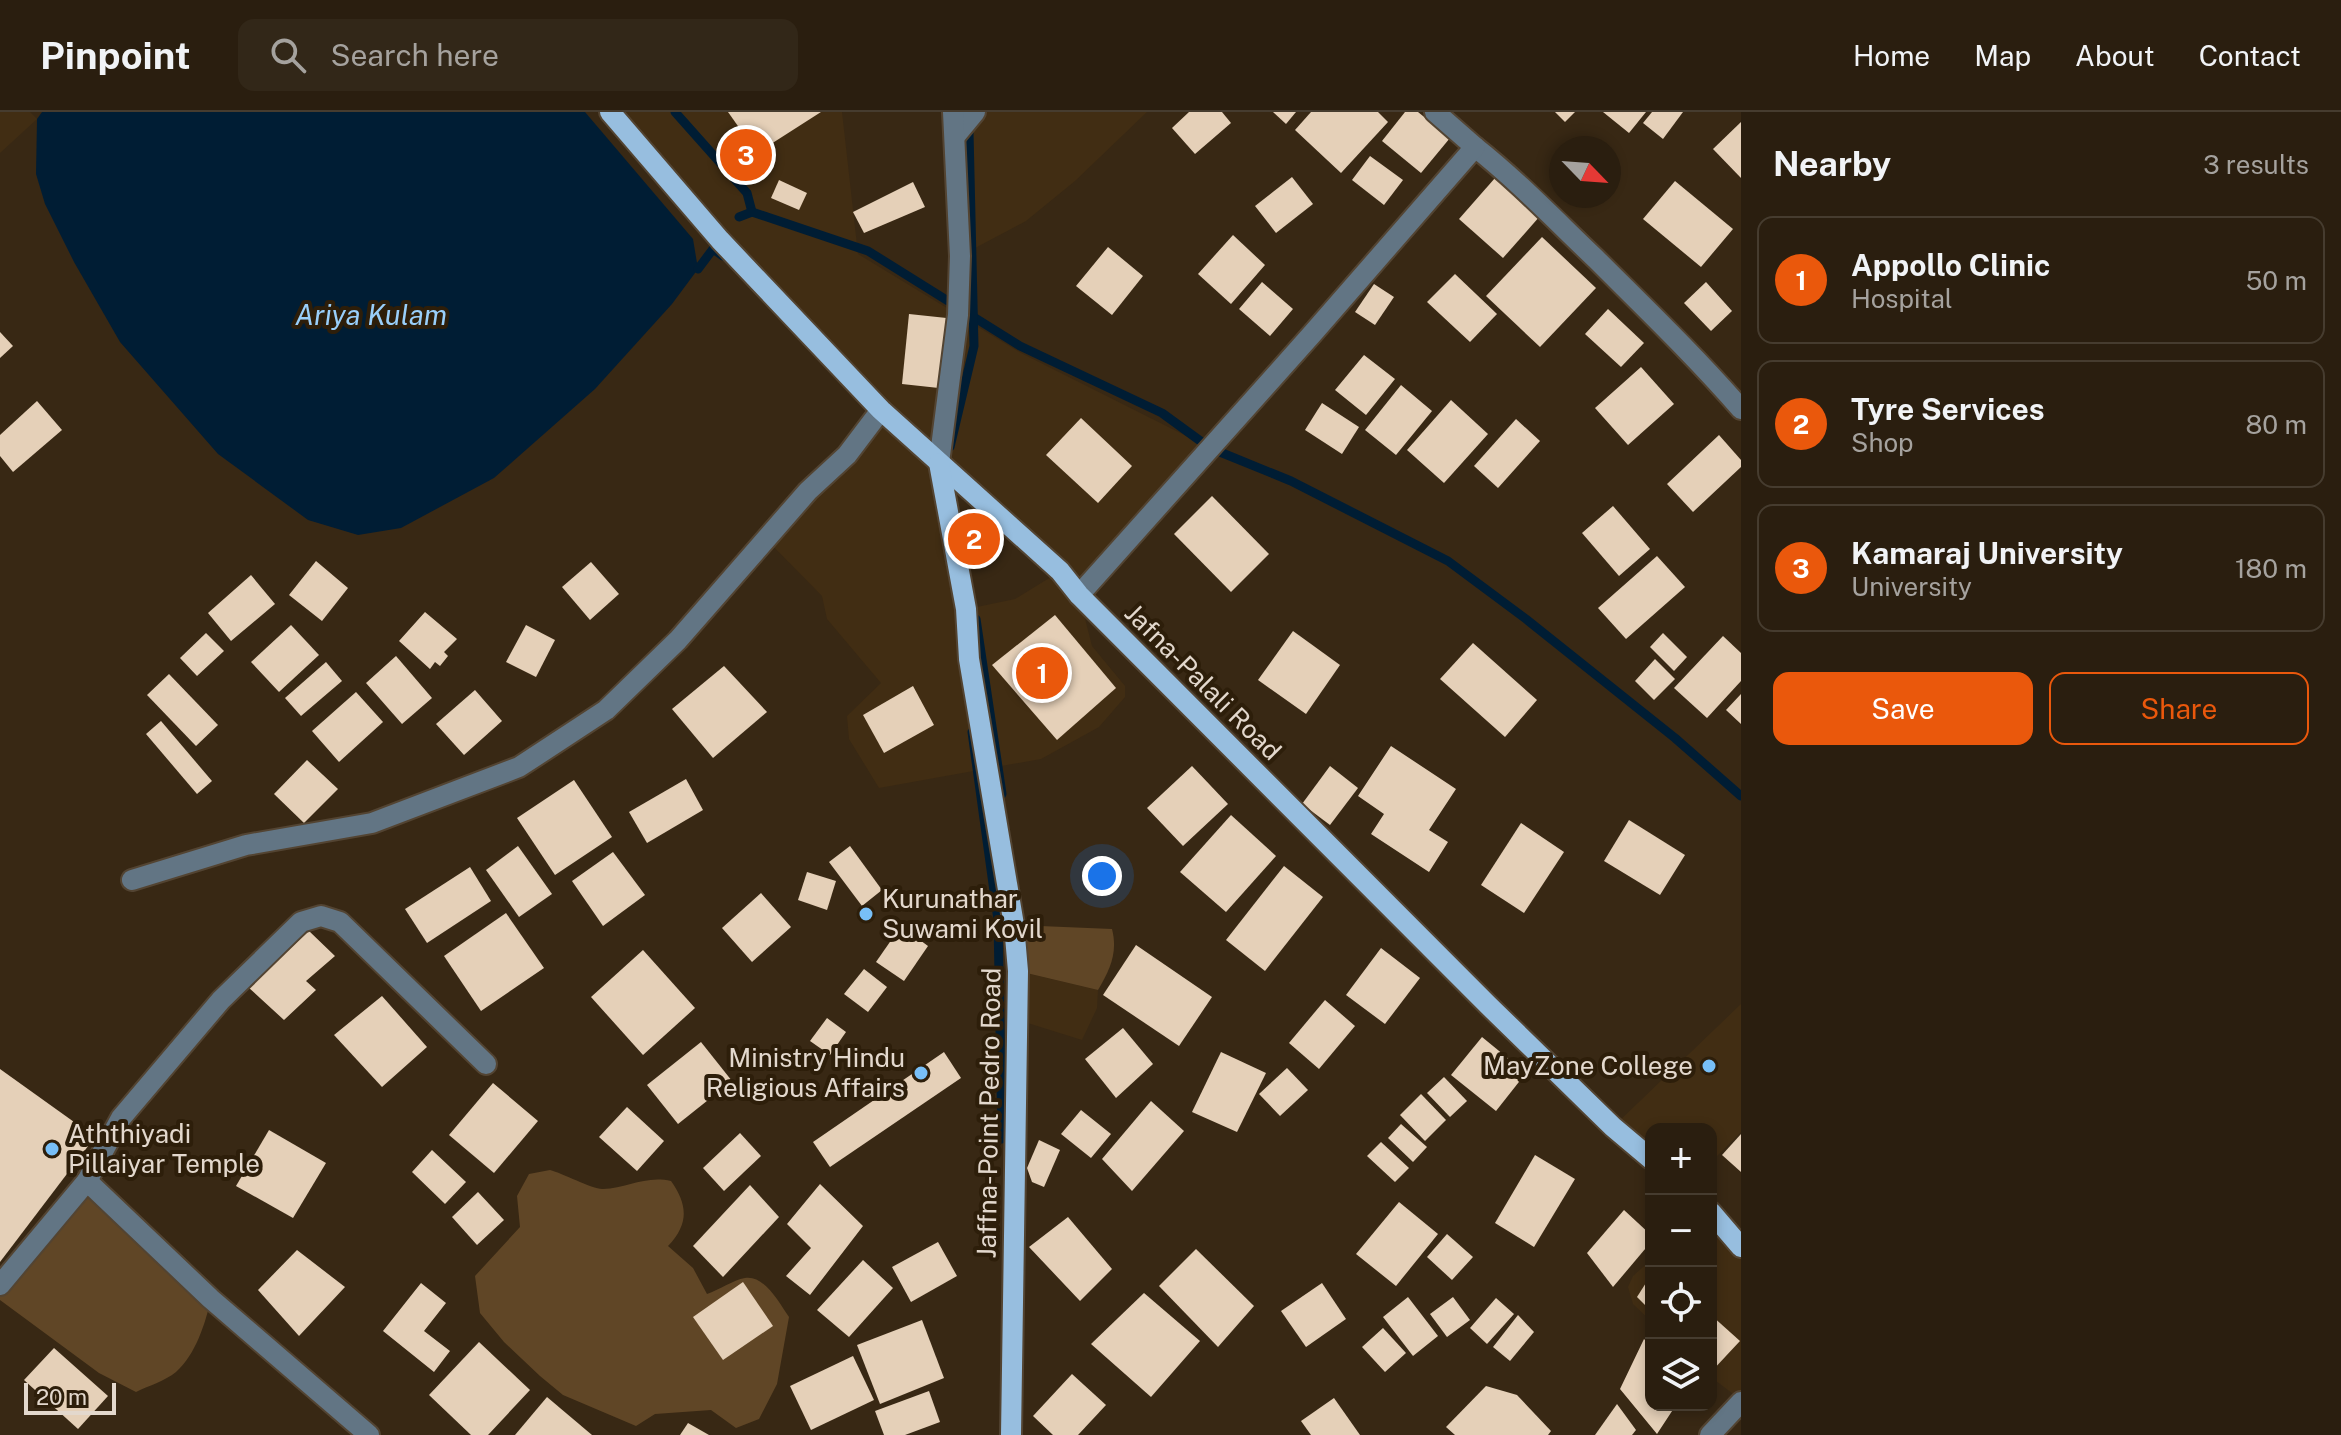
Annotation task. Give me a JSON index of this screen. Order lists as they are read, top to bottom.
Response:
{
  "streets": {
    "main road": ["Jafna-Palali Road", "Jaffna-Point Pedro Road"]
  },
  "crossings": [
    ["Jafna-Palali Road", "Jaffna-Point Pedro Road"]
  ],
  "water": ["Ariya Kulam"],
  "places": [
    "Kurunathar Suwami Kovil",
    "MayZone College",
    "Ministry Hindu Religious Affairs",
    "Aththiyadi Pillaiyar Temple"
  ],
  "scale_bar": "20 m",
  "north": "bottom right",
  "page": {
    "header": "Pinpoint",
    "search": "Search here",
    "nav": [
      "Home",
      "Map",
      "About",
      "Contact"
    ],
    "heading": ["Nearby", "3 results"],
    "pins": ["3", "2", "1"],
    "list": [
      {
        "mark": "1",
        "name": "Appollo Clinic",
        "note": "Hospital",
        "value": "50 m"
      },
      {
        "mark": "2",
        "name": "Tyre Services",
        "note": "Shop",
        "value": "80 m"
      },
      {
        "mark": "3",
        "name": "Kamaraj University",
        "note": "University",
        "value": "180 m"
      }
    ],
    "buttons": ["Save", "Share"],
    "map_buttons": ["+", "−"],
    "scale": "20 m"
  }
}
